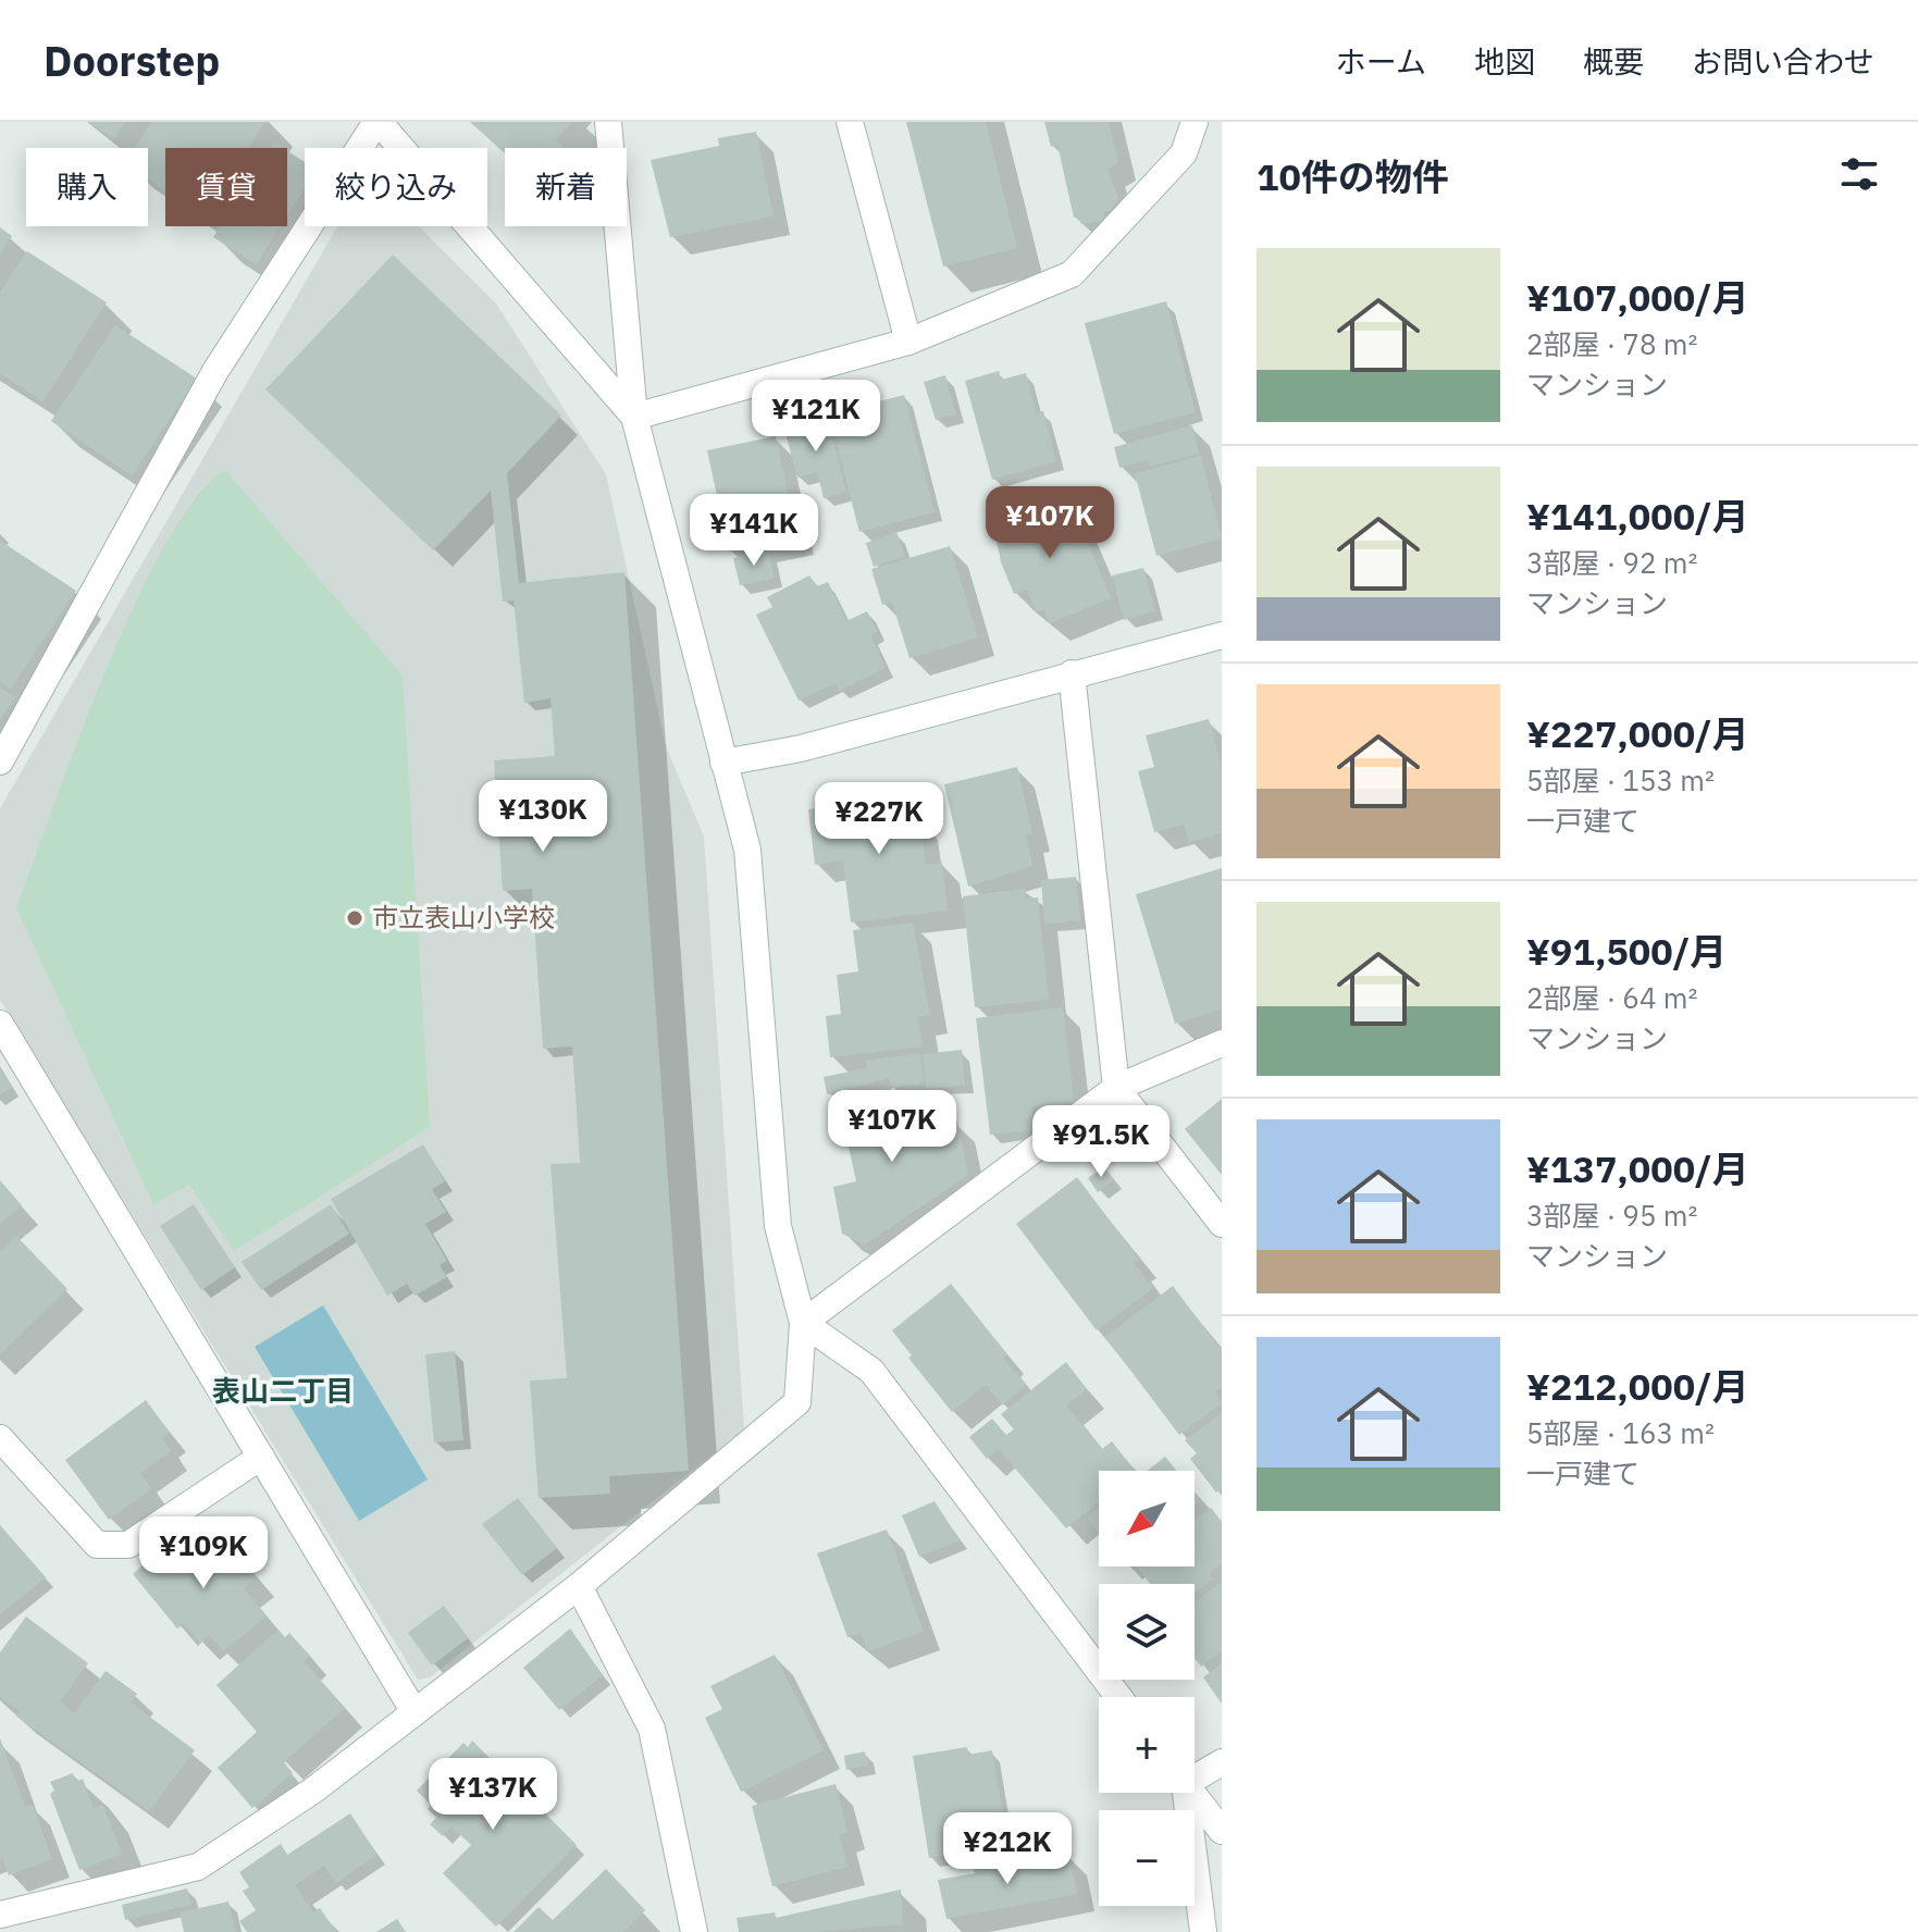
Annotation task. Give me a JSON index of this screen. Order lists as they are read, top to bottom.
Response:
{
  "districts": ["表山二丁目"],
  "places": ["市立表山小学校"],
  "north": "bottom left",
  "page": {
    "header": "Doorstep",
    "nav": [
      "ホーム",
      "地図",
      "概要",
      "お問い合わせ"
    ],
    "heading": "10件の物件",
    "chip": [
      "購入",
      "賃貸",
      "絞り込み",
      "新着"
    ],
    "list": [
      {
        "name": "¥107,000/月",
        "note": "2部屋 · 78 m² · マンション"
      },
      {
        "name": "¥141,000/月",
        "note": "3部屋 · 92 m² · マンション"
      },
      {
        "name": "¥227,000/月",
        "note": "5部屋 · 153 m² · 一戸建て"
      },
      {
        "name": "¥91,500/月",
        "note": "2部屋 · 64 m² · マンション"
      },
      {
        "name": "¥137,000/月",
        "note": "3部屋 · 95 m² · マンション"
      },
      {
        "name": "¥212,000/月",
        "note": "5部屋 · 163 m² · 一戸建て"
      }
    ],
    "price": [
      "¥121K",
      "¥107K",
      "¥141K",
      "¥130K",
      "¥227K",
      "¥107K",
      "¥91.5K",
      "¥109K",
      "¥137K",
      "¥212K"
    ],
    "map_buttons": ["+", "−"]
  }
}
